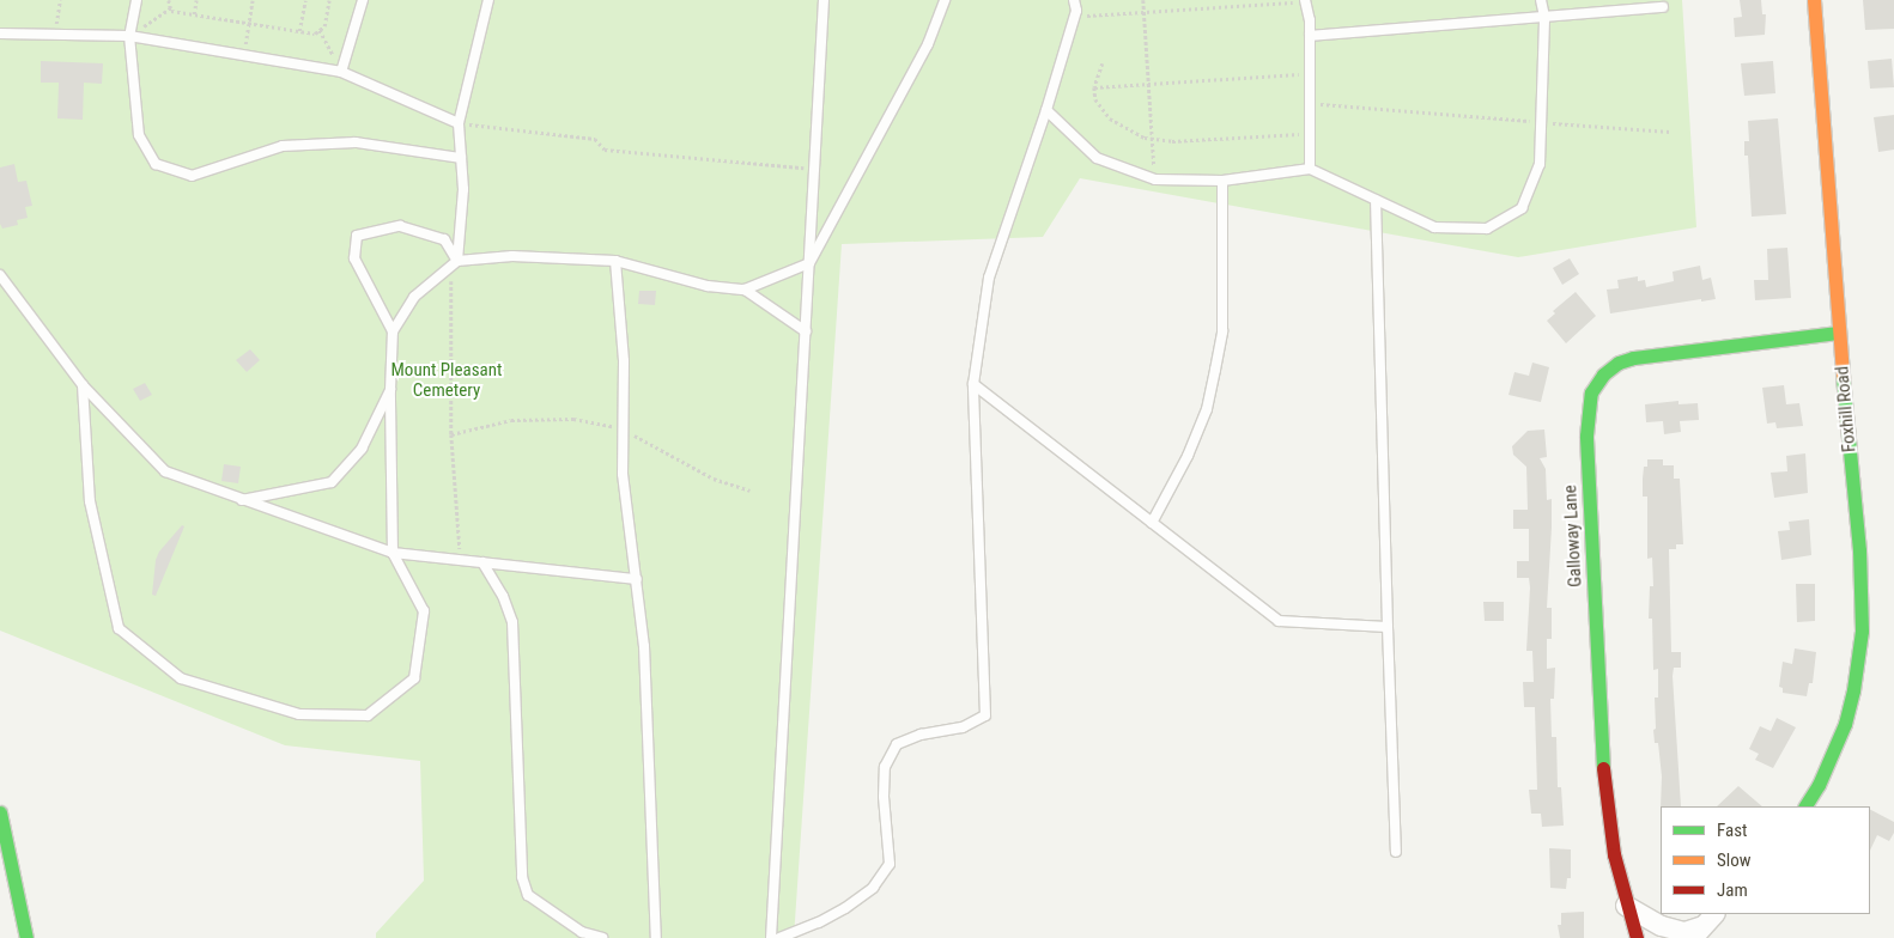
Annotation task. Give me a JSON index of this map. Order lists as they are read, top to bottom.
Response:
{
  "streets": {
    "street": ["Foxhill Road", "Galloway Lane"]
  },
  "crossings": [
    ["Foxhill Road", "Galloway Lane"]
  ],
  "parks": ["Mount Pleasant Cemetery"],
  "legend": ["Fast", "Slow", "Jam"]
}
